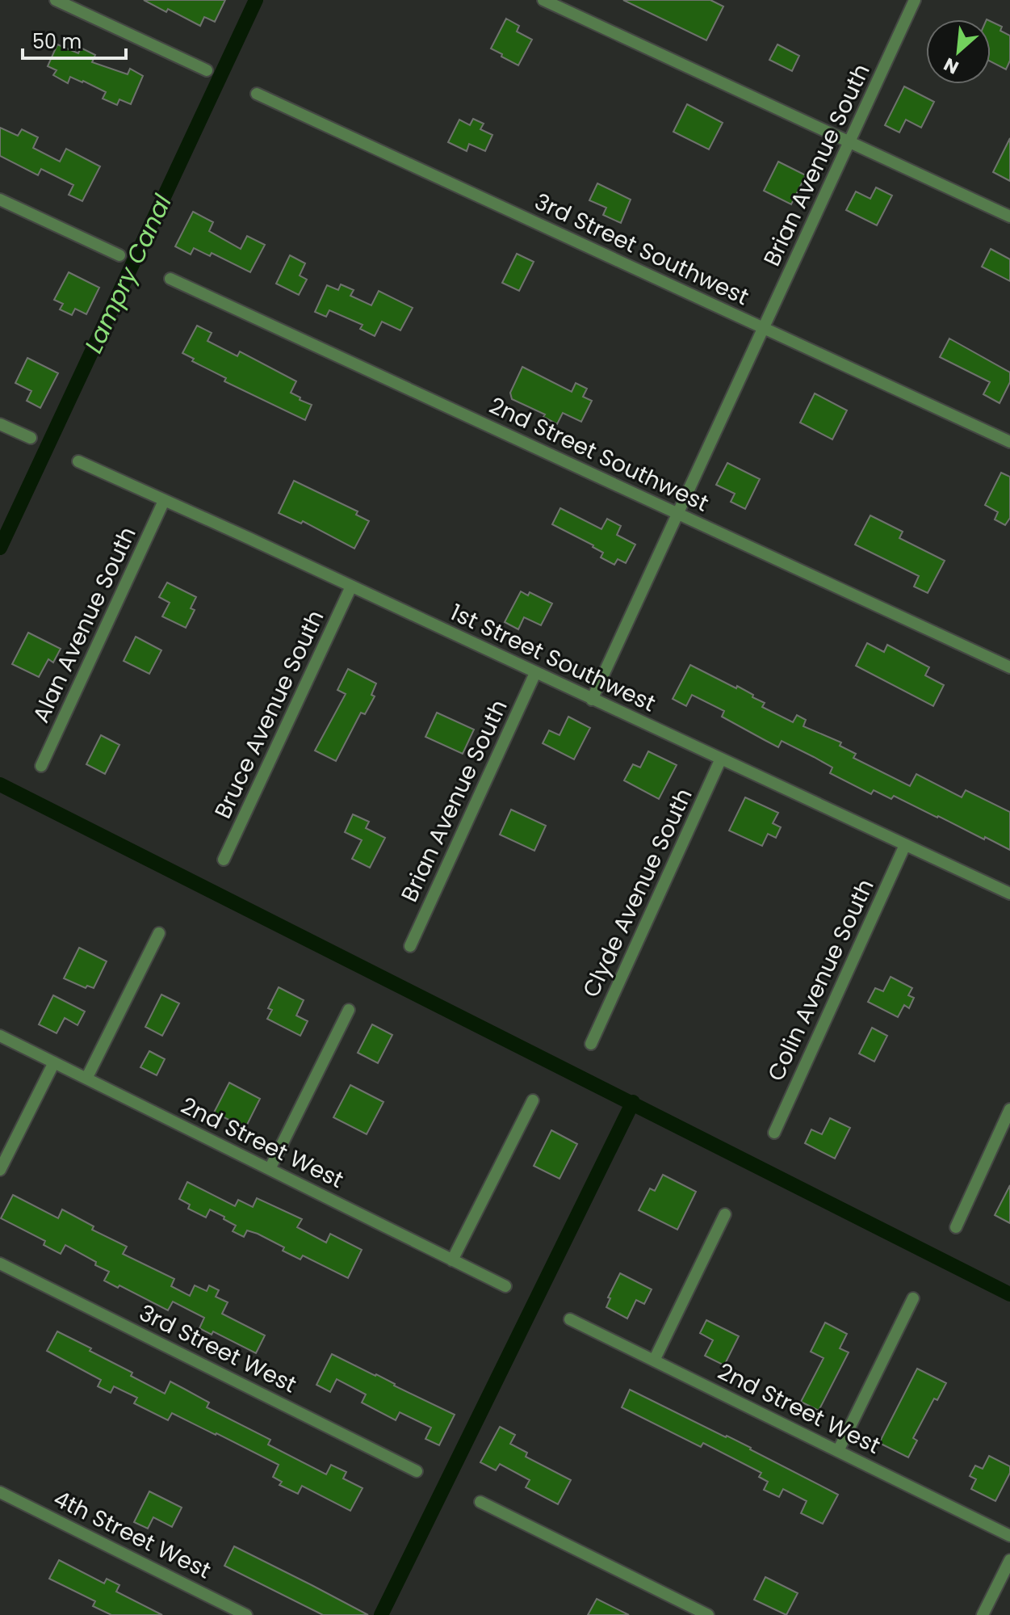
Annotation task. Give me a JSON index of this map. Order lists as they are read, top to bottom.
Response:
{
  "streets": {
    "street": [
      "Brian Avenue South",
      "3rd Street Southwest",
      "2nd Street Southwest",
      "Alan Avenue South",
      "1st Street Southwest",
      "Bruce Avenue South",
      "Clyde Avenue South",
      "Colin Avenue South",
      "2nd Street West",
      "3rd Street West",
      "4th Street West"
    ]
  },
  "crossings": [
    ["Brian Avenue South", "3rd Street Southwest"],
    ["Brian Avenue South", "2nd Street Southwest"],
    ["Brian Avenue South", "1st Street Southwest"],
    ["Alan Avenue South", "1st Street Southwest"],
    ["1st Street Southwest", "Bruce Avenue South"],
    ["1st Street Southwest", "Clyde Avenue South"],
    ["1st Street Southwest", "Colin Avenue South"]
  ],
  "water": ["Lampry Canal"],
  "scale_bar": "50 m",
  "north": "bottom left"
}
